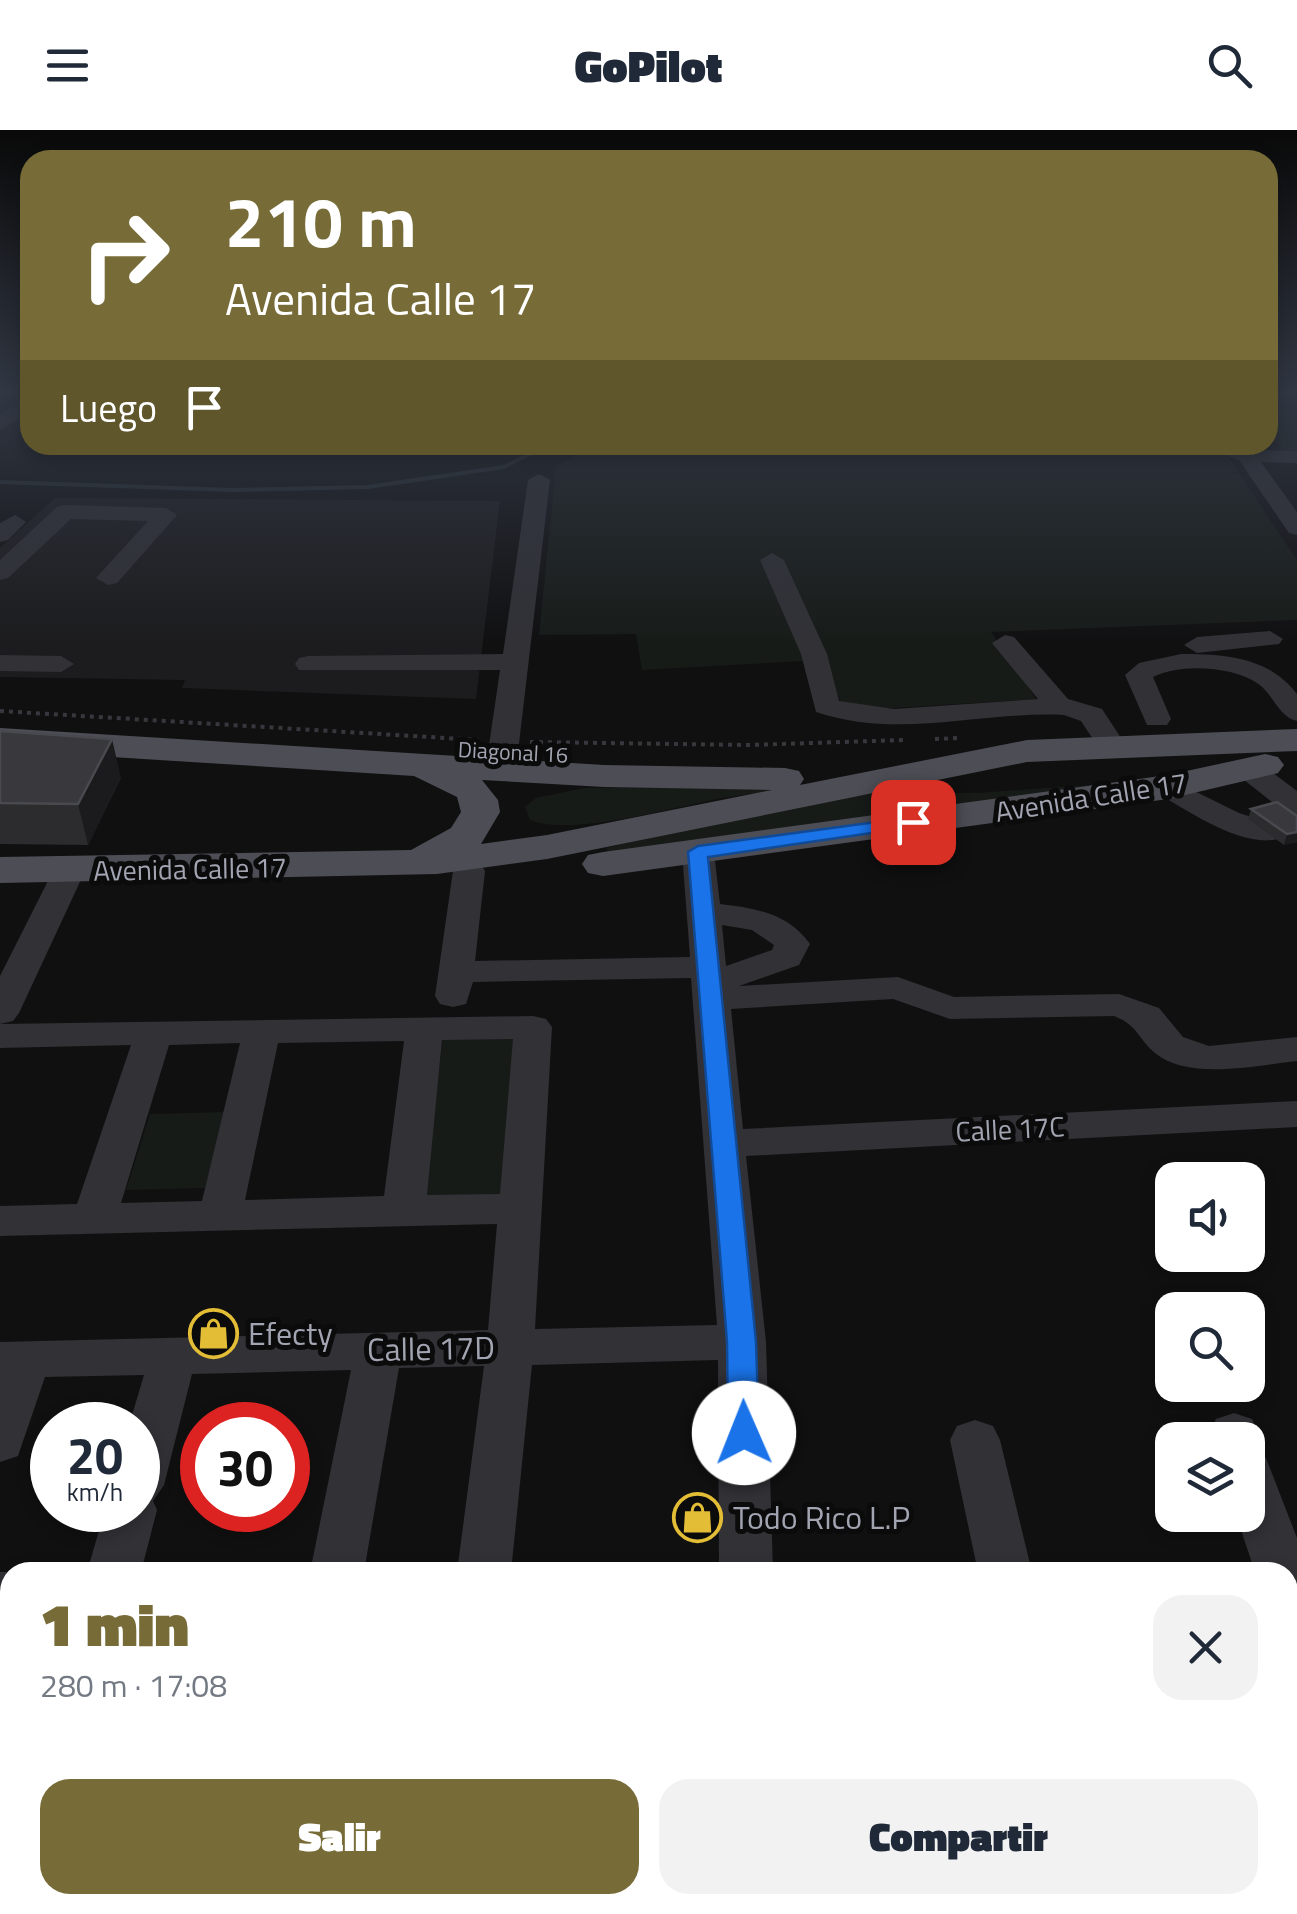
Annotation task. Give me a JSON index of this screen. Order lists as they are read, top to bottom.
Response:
{
  "streets": {
    "main road": ["Diagonal 16", "Avenida Calle 17"],
    "street": ["Calle 17C", "Calle 17D"]
  },
  "crossings": [
    ["Diagonal 16", "Avenida Calle 17"]
  ],
  "places": {
    "shop": ["Efecty", "Todo Rico L.P"]
  },
  "page": {
    "header": "GoPilot",
    "turn": ["210 m", "Avenida Calle 17"],
    "then": "Luego",
    "speed": "20 km/h",
    "limit": "30",
    "heading": ["1 min", "280 m · 17:08"],
    "buttons": ["Salir", "Compartir"]
  }
}
